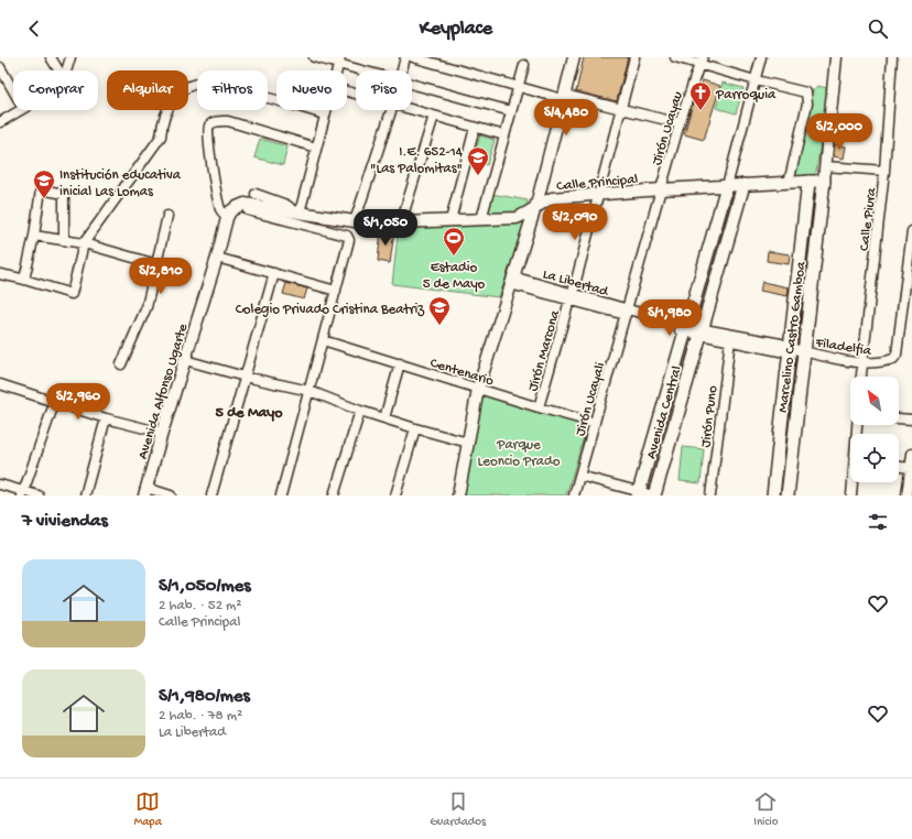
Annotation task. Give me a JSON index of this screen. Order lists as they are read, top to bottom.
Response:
{
  "streets": {
    "main road": ["Marcelino Castro Gamboa", "Avenida Central"],
    "street": [
      "Jirón Ucayau",
      "Calle Principal",
      "Calle Piura",
      "La Libertad",
      "Filadelfia",
      "Jirón Marcona",
      "Centenario",
      "Avenida Alfonso Ugarte",
      "Jirón Ucayali",
      "Jirón Puno"
    ]
  },
  "crossings": [
    ["Jirón Ucayau", "Calle Principal"],
    ["Jirón Ucayau", "La Libertad"],
    ["Jirón Ucayau", "Jirón Ucayali"],
    ["Calle Principal", "Marcelino Castro Gamboa"],
    ["Calle Principal", "Jirón Marcona"],
    ["Calle Principal", "Avenida Central"],
    ["Calle Piura", "Filadelfia"],
    ["La Libertad", "Marcelino Castro Gamboa"],
    ["La Libertad", "Filadelfia"],
    ["La Libertad", "Jirón Marcona"],
    ["La Libertad", "Jirón Ucayali"],
    ["La Libertad", "Avenida Central"],
    ["La Libertad", "Jirón Puno"],
    ["Marcelino Castro Gamboa", "Filadelfia"],
    ["Jirón Marcona", "Centenario"],
    ["Centenario", "Jirón Ucayali"]
  ],
  "districts": ["5 de Mayo"],
  "parks": ["Parque Leoncio Prado"],
  "places": {
    "church": ["Parroquia"],
    "school or university": ["I.E. 652-14 \"Las Palomitas\"", "Institución educativa inicial Las Lomas", "Colegio Privado Cristina Beatriz"],
    "sports": ["Estadio 5 de Mayo"]
  },
  "north": "top left",
  "page": {
    "header": "Keyplace",
    "chip": [
      "Comprar",
      "Alquilar",
      "Filtros",
      "Nuevo",
      "Piso"
    ],
    "price": [
      "S/4,480",
      "S/2,000",
      "S/2,090",
      "S/1,050",
      "S/2,810",
      "S/1,980",
      "S/2,960"
    ],
    "heading": "7 viviendas",
    "list": [
      {
        "name": "S/1,050/mes",
        "note": "2 hab. · 52 m² · Calle Principal"
      },
      {
        "name": "S/1,980/mes",
        "note": "2 hab. · 78 m² · La Libertad"
      }
    ],
    "tabs": ["Mapa", "Guardados", "Inicio"]
  }
}
